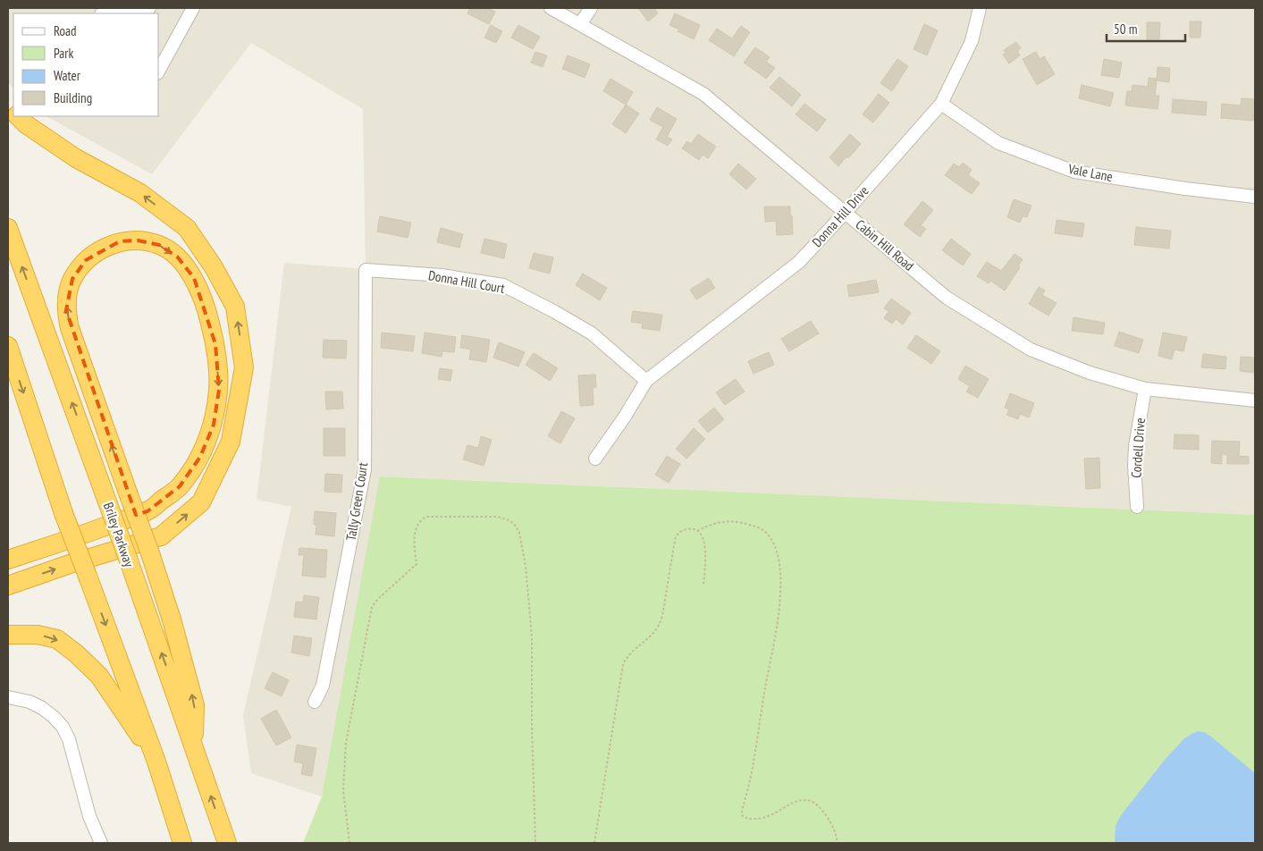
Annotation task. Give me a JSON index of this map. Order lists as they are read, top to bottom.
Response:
{
  "streets": {
    "highway": ["Briley Parkway"],
    "street": [
      "Vale Lane",
      "Donna Hill Drive",
      "Cabin Hill Road",
      "Donna Hill Court",
      "Cordell Drive",
      "Tally Green Court"
    ]
  },
  "crossings": [
    ["Vale Lane", "Donna Hill Drive"],
    ["Donna Hill Drive", "Cabin Hill Road"],
    ["Donna Hill Drive", "Donna Hill Court"],
    ["Cabin Hill Road", "Cordell Drive"],
    ["Donna Hill Court", "Tally Green Court"]
  ],
  "legend": [
    "Road",
    "Park",
    "Water",
    "Building"
  ],
  "scale_bar": "50 m"
}
